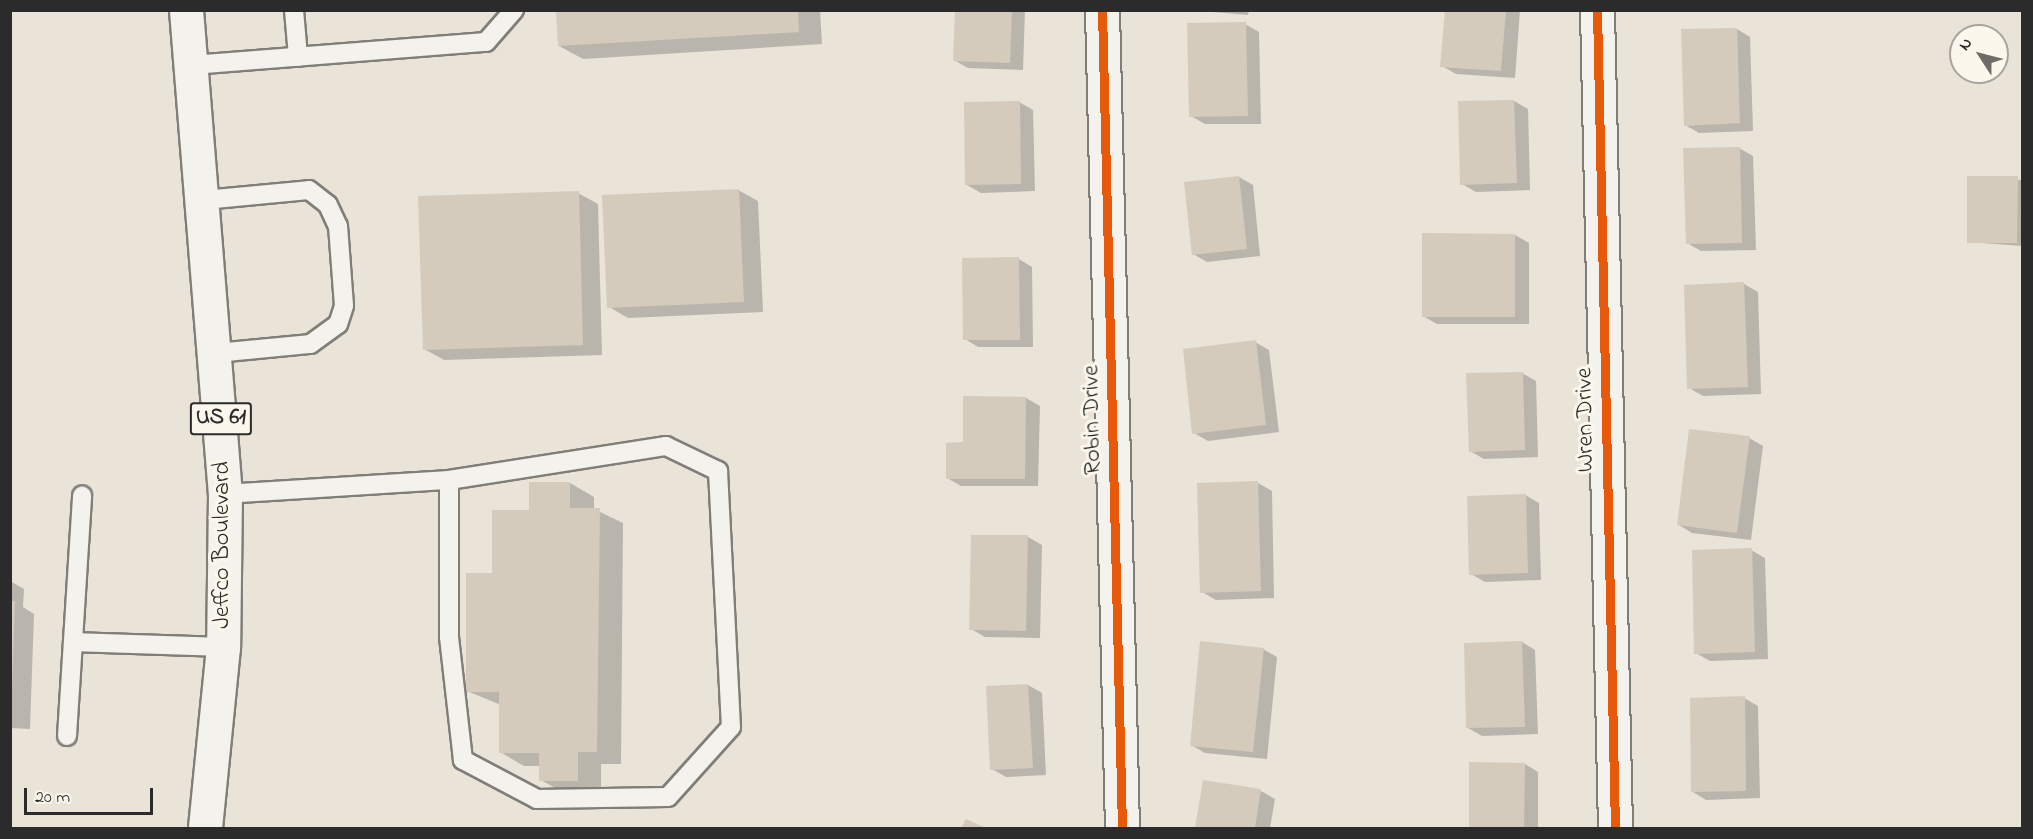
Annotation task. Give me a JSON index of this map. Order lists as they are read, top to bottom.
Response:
{
  "streets": {
    "street": [
      "US 61",
      "Robin Drive",
      "Wren Drive",
      "Jeffco Boulevard"
    ]
  },
  "scale_bar": "20 m",
  "north": "top left"
}
